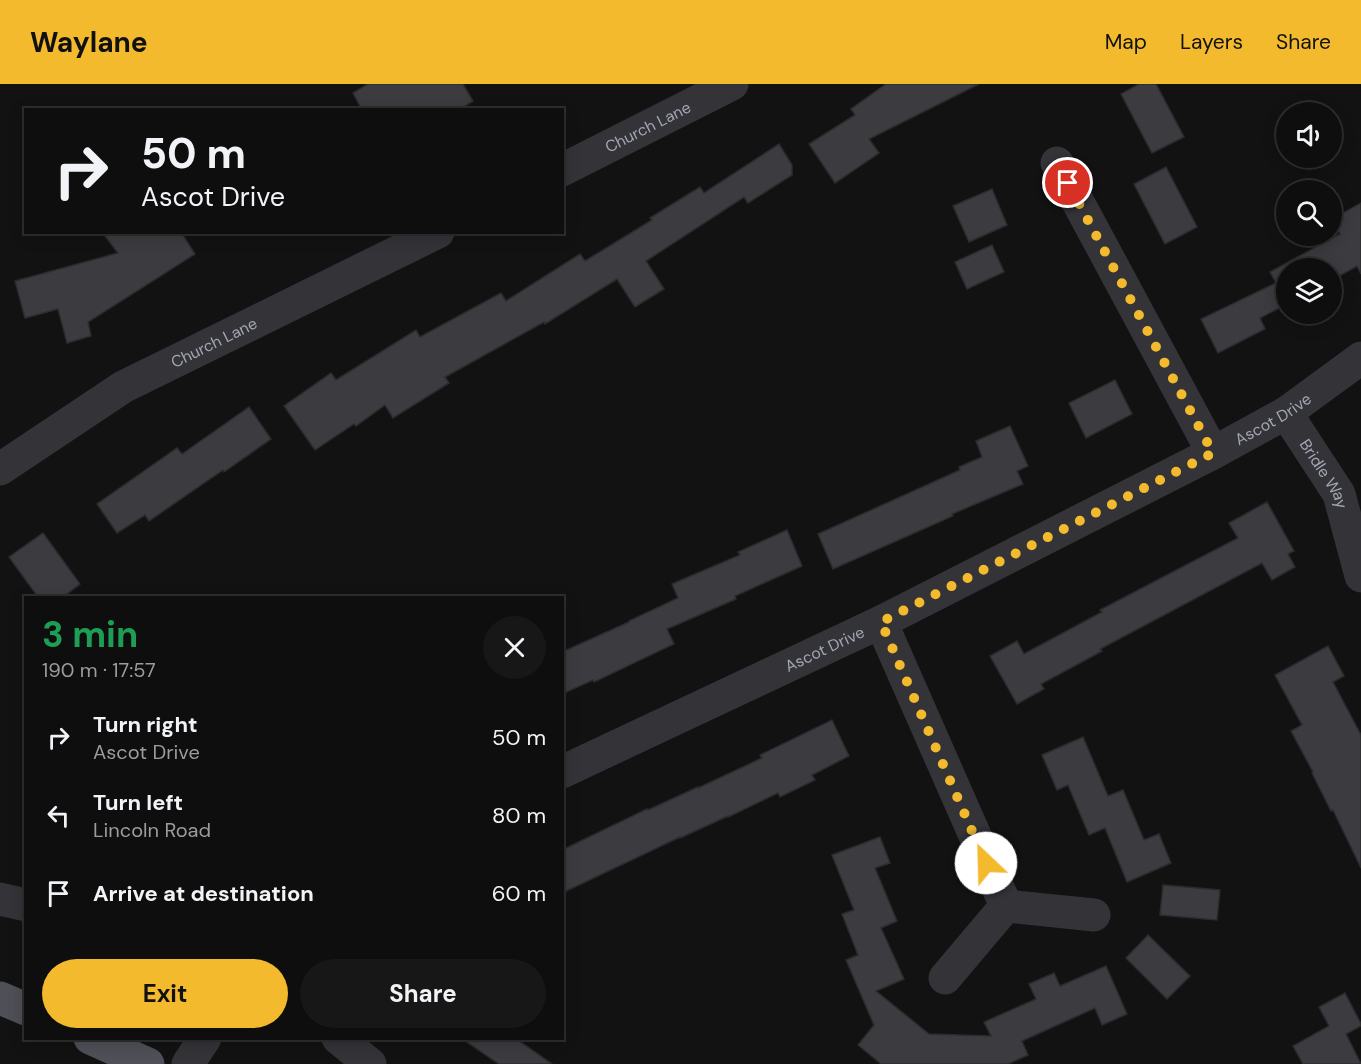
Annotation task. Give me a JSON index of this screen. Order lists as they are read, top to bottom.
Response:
{
  "streets": {
    "street": ["Church Lane", "Ascot Drive", "Bridle Way"]
  },
  "crossings": [
    ["Ascot Drive", "Bridle Way"]
  ],
  "page": {
    "header": "Waylane",
    "nav": ["Map", "Layers", "Share"],
    "turn": ["50 m", "Ascot Drive"],
    "heading": ["3 min", "190 m · 17:57"],
    "list": [
      {
        "name": "Turn right",
        "note": "Ascot Drive",
        "value": "50 m"
      },
      {
        "name": "Turn left",
        "note": "Lincoln Road",
        "value": "80 m"
      },
      {
        "name": "Arrive at destination",
        "value": "60 m"
      }
    ],
    "buttons": ["Exit", "Share"]
  }
}
